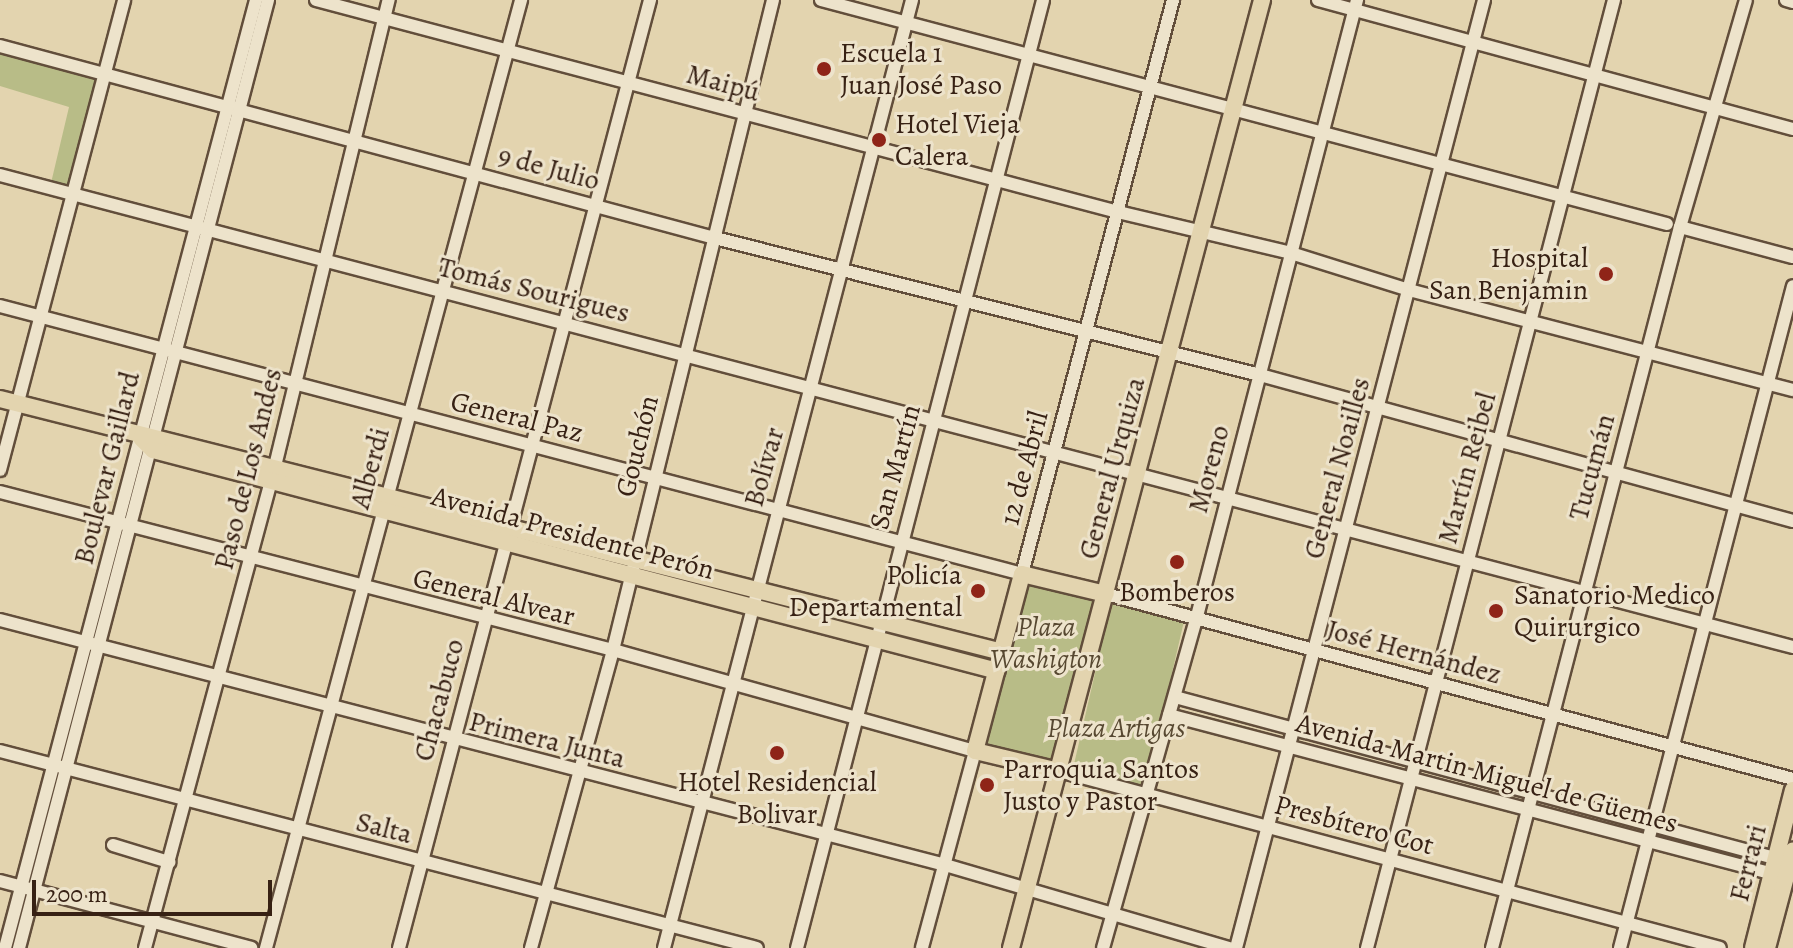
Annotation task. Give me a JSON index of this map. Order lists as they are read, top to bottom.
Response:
{
  "streets": {
    "main road": [
      "12 de Abril",
      "General Urquiza",
      "Avenida Presidente Perón",
      "José Hernández",
      "Presbítero Cot",
      "Ferrari"
    ],
    "street": [
      "Maipú",
      "9 de Julio",
      "Tomás Sourigues",
      "General Paz",
      "Gouchón",
      "Bolívar",
      "San Martín",
      "Tucumán",
      "Boulevar Gaillard",
      "Alberdi",
      "General Noailles",
      "Martín Reibel",
      "Paso de Los Andes",
      "Moreno",
      "General Alvear",
      "Chacabuco",
      "Primera Junta",
      "Avenida Martin Miguel de Güemes",
      "Salta"
    ]
  },
  "crossings": [
    ["Maipú", "Gouchón"],
    ["Maipú", "Bolívar"],
    ["Maipú", "San Martín"],
    ["Maipú", "Tucumán"],
    ["Maipú", "Alberdi"],
    ["Maipú", "12 de Abril"],
    ["Maipú", "General Urquiza"],
    ["Maipú", "General Noailles"],
    ["Maipú", "Martín Reibel"],
    ["Maipú", "Paso de Los Andes"],
    ["Maipú", "Moreno"],
    ["Maipú", "Chacabuco"],
    ["9 de Julio", "Gouchón"],
    ["9 de Julio", "Bolívar"],
    ["9 de Julio", "San Martín"],
    ["9 de Julio", "Tucumán"],
    ["9 de Julio", "Boulevar Gaillard"],
    ["9 de Julio", "Alberdi"],
    ["9 de Julio", "12 de Abril"],
    ["9 de Julio", "General Urquiza"],
    ["9 de Julio", "General Noailles"],
    ["9 de Julio", "Martín Reibel"],
    ["9 de Julio", "Paso de Los Andes"],
    ["9 de Julio", "Moreno"],
    ["9 de Julio", "Chacabuco"],
    ["Tomás Sourigues", "Gouchón"],
    ["Tomás Sourigues", "Bolívar"],
    ["Tomás Sourigues", "San Martín"],
    ["Tomás Sourigues", "Tucumán"],
    ["Tomás Sourigues", "Boulevar Gaillard"],
    ["Tomás Sourigues", "Alberdi"],
    ["Tomás Sourigues", "12 de Abril"],
    ["Tomás Sourigues", "General Urquiza"],
    ["Tomás Sourigues", "General Noailles"],
    ["Tomás Sourigues", "Martín Reibel"],
    ["Tomás Sourigues", "Paso de Los Andes"],
    ["Tomás Sourigues", "Moreno"],
    ["Tomás Sourigues", "Chacabuco"],
    ["General Paz", "Gouchón"],
    ["General Paz", "Bolívar"],
    ["General Paz", "San Martín"],
    ["General Paz", "Boulevar Gaillard"],
    ["General Paz", "Alberdi"],
    ["General Paz", "12 de Abril"],
    ["General Paz", "Paso de Los Andes"],
    ["General Paz", "José Hernández"],
    ["General Paz", "Chacabuco"],
    ["Gouchón", "Avenida Presidente Perón"],
    ["Gouchón", "General Alvear"],
    ["Gouchón", "Primera Junta"],
    ["Gouchón", "Salta"],
    ["Bolívar", "Avenida Presidente Perón"],
    ["Bolívar", "General Alvear"],
    ["Bolívar", "Primera Junta"],
    ["Bolívar", "Salta"],
    ["San Martín", "Avenida Presidente Perón"],
    ["San Martín", "General Alvear"],
    ["San Martín", "Primera Junta"],
    ["Tucumán", "José Hernández"],
    ["Tucumán", "Avenida Martin Miguel de Güemes"],
    ["Tucumán", "Presbítero Cot"],
    ["Boulevar Gaillard", "Avenida Presidente Perón"],
    ["Boulevar Gaillard", "General Alvear"],
    ["Boulevar Gaillard", "Primera Junta"],
    ["Boulevar Gaillard", "Salta"],
    ["Alberdi", "Avenida Presidente Perón"],
    ["Alberdi", "General Alvear"],
    ["Alberdi", "Primera Junta"],
    ["Alberdi", "Salta"],
    ["12 de Abril", "Avenida Presidente Perón"],
    ["12 de Abril", "General Alvear"],
    ["12 de Abril", "José Hernández"],
    ["12 de Abril", "Primera Junta"],
    ["12 de Abril", "Presbítero Cot"],
    ["General Urquiza", "José Hernández"],
    ["General Urquiza", "Primera Junta"],
    ["General Urquiza", "Presbítero Cot"],
    ["General Noailles", "José Hernández"],
    ["General Noailles", "Avenida Martin Miguel de Güemes"],
    ["General Noailles", "Presbítero Cot"],
    ["Martín Reibel", "José Hernández"],
    ["Martín Reibel", "Avenida Martin Miguel de Güemes"],
    ["Martín Reibel", "Presbítero Cot"],
    ["Paso de Los Andes", "Avenida Presidente Perón"],
    ["Paso de Los Andes", "General Alvear"],
    ["Paso de Los Andes", "Primera Junta"],
    ["Paso de Los Andes", "Salta"],
    ["Moreno", "José Hernández"],
    ["Moreno", "Primera Junta"],
    ["Moreno", "Avenida Martin Miguel de Güemes"],
    ["Moreno", "Presbítero Cot"],
    ["Avenida Presidente Perón", "Chacabuco"],
    ["General Alvear", "Chacabuco"],
    ["General Alvear", "Presbítero Cot"],
    ["Chacabuco", "Primera Junta"],
    ["Chacabuco", "Salta"],
    ["Avenida Martin Miguel de Güemes", "Ferrari"]
  ],
  "parks": ["Plaza Washigton", "Plaza Artigas"],
  "places": [
    "Escuela 1 Juan José Paso",
    "Hotel Vieja Calera",
    "Hospital San Benjamin",
    "Bomberos",
    "Policía Departamental",
    "Sanatorio Medico Quirurgico",
    "Hotel Residencial Bolivar",
    "Parroquia Santos Justo y Pastor"
  ],
  "scale_bar": "200 m"
}
